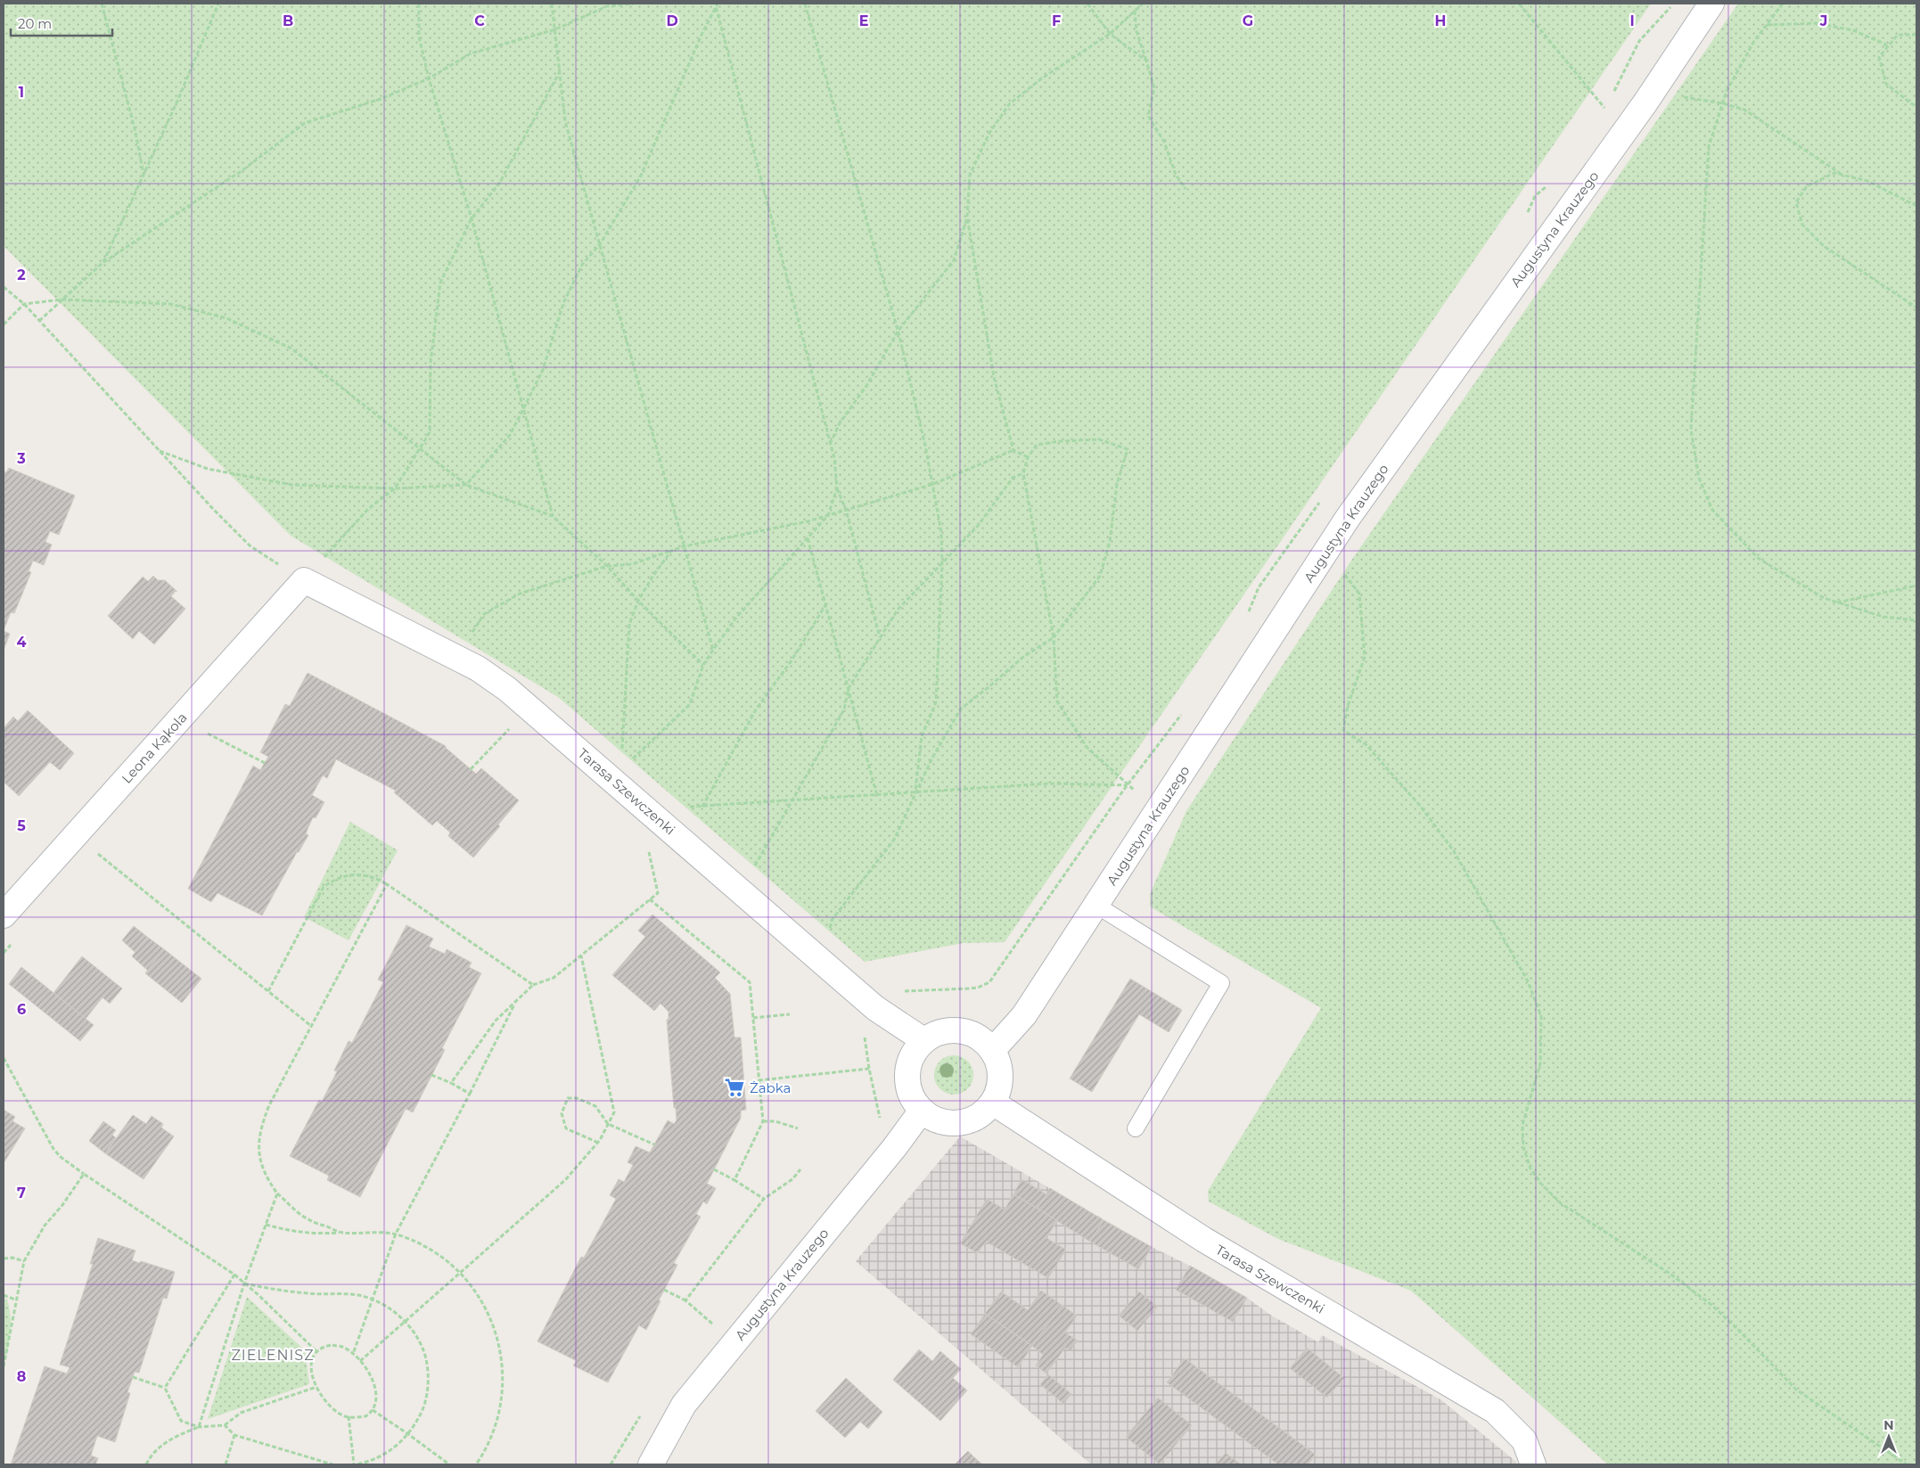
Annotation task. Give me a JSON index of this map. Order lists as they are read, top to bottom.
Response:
{
  "streets": {
    "street": ["Augustyna Krauzego", "Leona Kąkola", "Tarasa Szewczenki"]
  },
  "crossings": [
    ["Augustyna Krauzego", "Tarasa Szewczenki"],
    ["Leona Kąkola", "Tarasa Szewczenki"]
  ],
  "districts": ["ZIELENISZ"],
  "places": {
    "supermarket": ["Żabka"]
  },
  "scale_bar": "20 m",
  "north": "top",
  "grid": {
    "columns": [
      "B",
      "C",
      "D",
      "E",
      "F",
      "G",
      "H",
      "I",
      "J"
    ],
    "rows": [
      "1",
      "2",
      "3",
      "4",
      "5",
      "6",
      "7",
      "8"
    ]
  }
}
